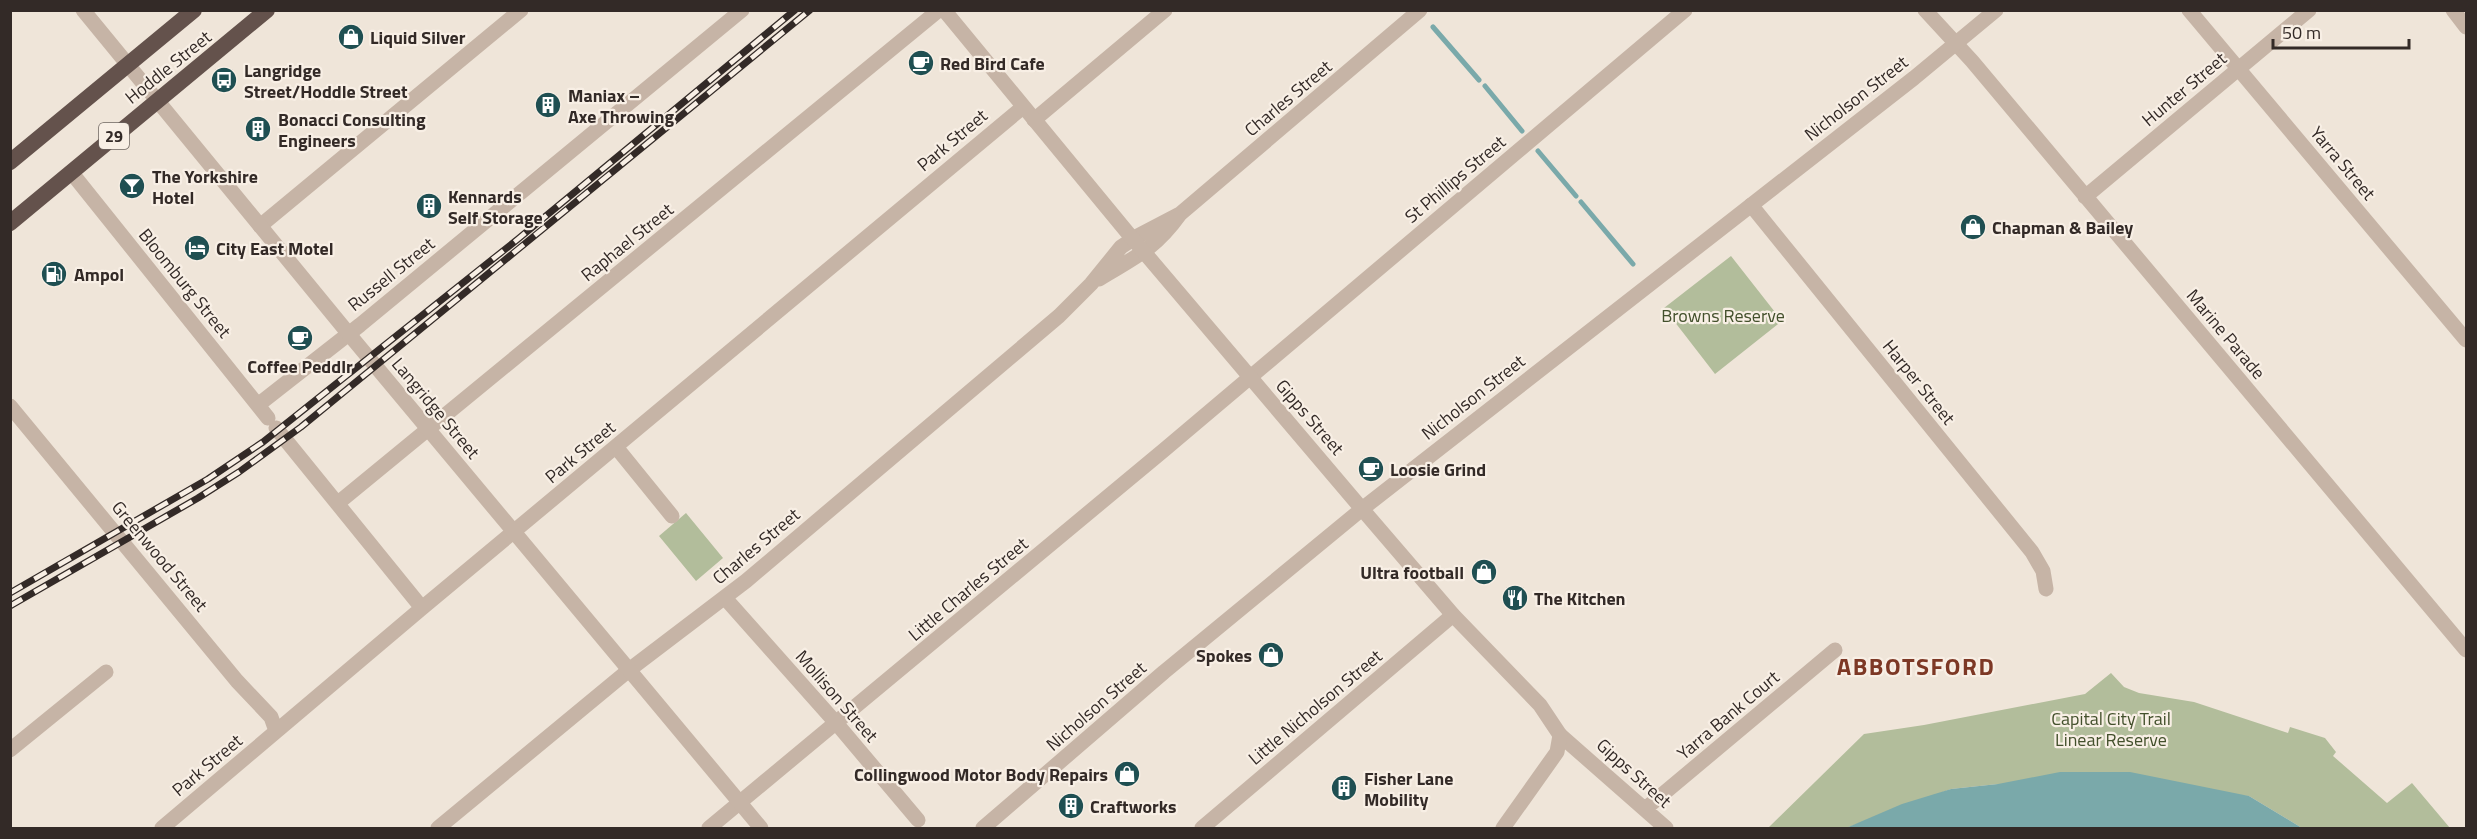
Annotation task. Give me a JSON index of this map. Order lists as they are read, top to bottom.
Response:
{
  "streets": {
    "highway": ["Hoddle Street", "29"],
    "street": [
      "Hunter Street",
      "Charles Street",
      "Nicholson Street",
      "Park Street",
      "Yarra Street",
      "St Phillips Street",
      "Raphael Street",
      "Russell Street",
      "Bloomburg Street",
      "Marine Parade",
      "Harper Street",
      "Langridge Street",
      "Gipps Street",
      "Greenwood Street",
      "Little Charles Street",
      "Mollison Street",
      "Little Nicholson Street",
      "Yarra Bank Court"
    ]
  },
  "crossings": [
    ["Hoddle Street", "Bloomburg Street"],
    ["Hoddle Street", "Langridge Street"],
    ["Hunter Street", "Yarra Street"],
    ["Hunter Street", "Marine Parade"],
    ["Charles Street", "Langridge Street"],
    ["Charles Street", "Gipps Street"],
    ["Charles Street", "Mollison Street"],
    ["Nicholson Street", "Marine Parade"],
    ["Nicholson Street", "Harper Street"],
    ["Nicholson Street", "Gipps Street"],
    ["Park Street", "Bloomburg Street"],
    ["Park Street", "Langridge Street"],
    ["Park Street", "Gipps Street"],
    ["Park Street", "Greenwood Street"],
    ["St Phillips Street", "Gipps Street"],
    ["St Phillips Street", "Little Charles Street"],
    ["Raphael Street", "Bloomburg Street"],
    ["Raphael Street", "Langridge Street"],
    ["Raphael Street", "Gipps Street"],
    ["Russell Street", "Bloomburg Street"],
    ["Russell Street", "Langridge Street"],
    ["Langridge Street", "Little Charles Street"],
    ["Gipps Street", "Little Charles Street"],
    ["Gipps Street", "Little Nicholson Street"],
    ["Gipps Street", "Yarra Bank Court"],
    ["Little Charles Street", "Mollison Street"]
  ],
  "districts": ["ABBOTSFORD"],
  "parks": ["Browns Reserve", "Capital City Trail Linear Reserve"],
  "places": {
    "shop": [
      "Liquid Silver",
      "Chapman & Bailey",
      "Ultra football",
      "Spokes",
      "Collingwood Motor Body Repairs"
    ],
    "cafe": ["Red Bird Cafe", "Coffee Peddlr", "Loosie Grind"],
    "bus stop": ["Langridge Street/Hoddle Street"],
    "building": [
      "Maniax – Axe Throwing",
      "Bonacci Consulting Engineers",
      "Kennards Self Storage",
      "Fisher Lane Mobility",
      "Craftworks"
    ],
    "bar": ["The Yorkshire Hotel"],
    "hotel": ["City East Motel"],
    "fuel station": ["Ampol"],
    "restaurant": ["The Kitchen"]
  },
  "scale_bar": "50 m"
}
